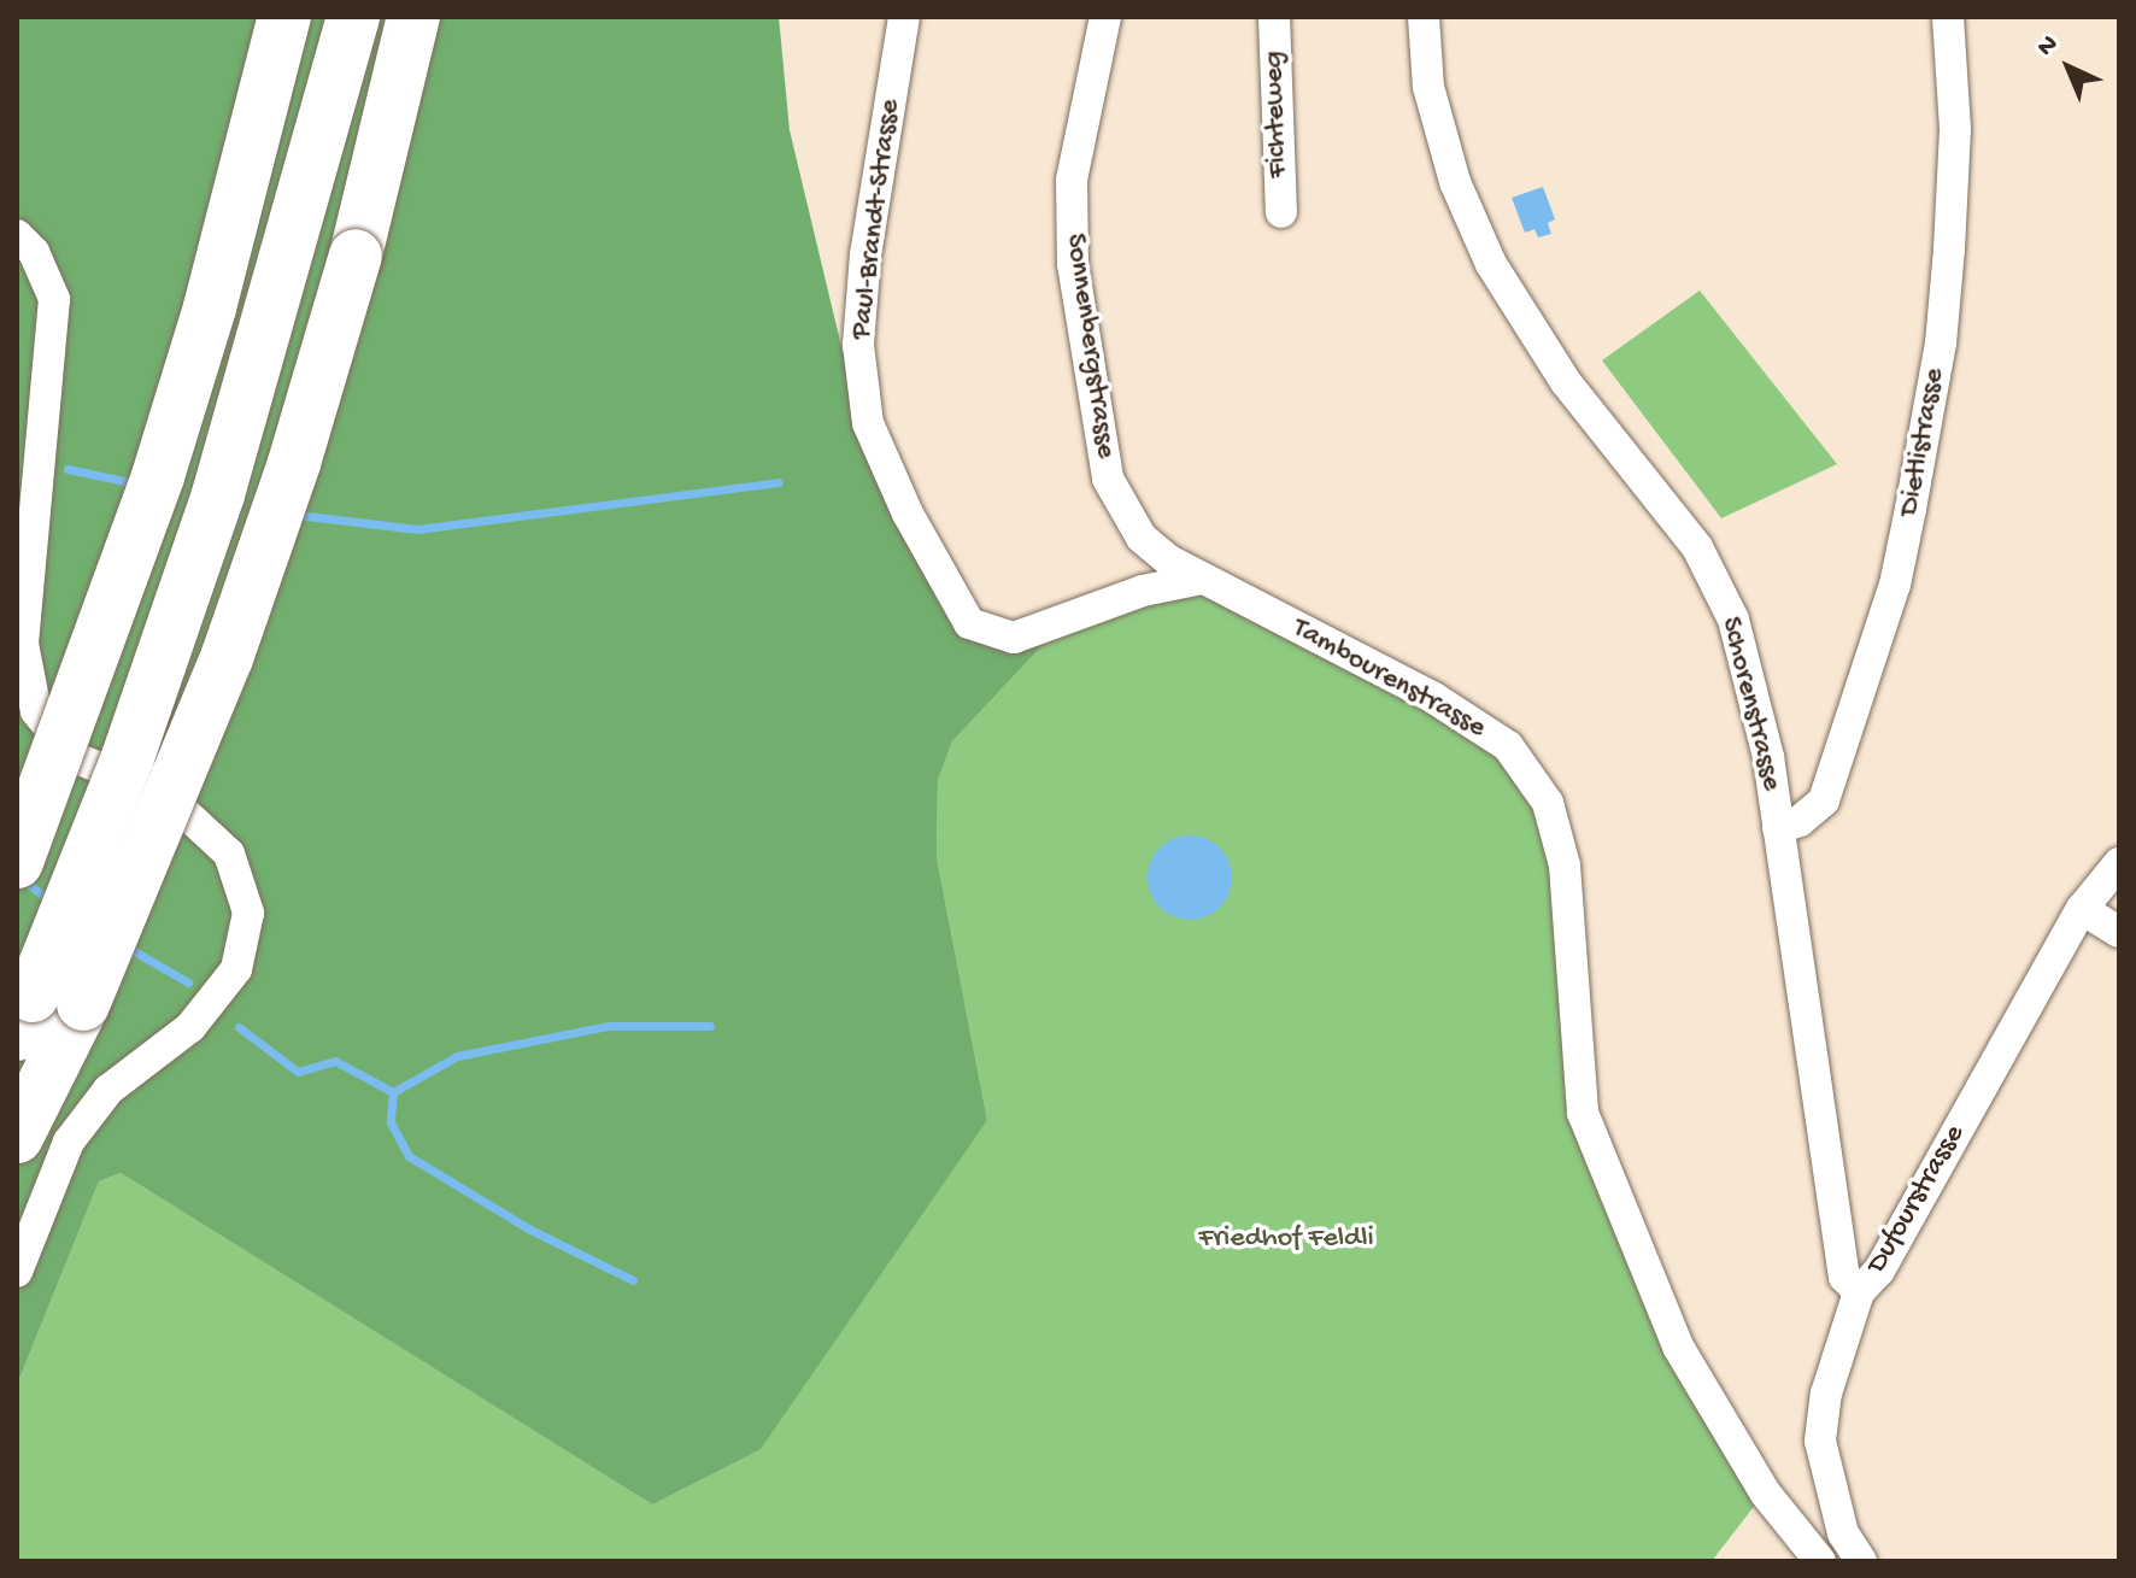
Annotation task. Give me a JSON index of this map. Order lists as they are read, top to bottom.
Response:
{
  "streets": {
    "street": [
      "Fichteweg",
      "Paul-Brandt-Strasse",
      "Sonnenbergstrasse",
      "Dietlistrasse",
      "Tambourenstrasse",
      "Schorenstrasse",
      "Dufourstrasse"
    ]
  },
  "crossings": [
    ["Paul-Brandt-Strasse", "Sonnenbergstrasse"],
    ["Paul-Brandt-Strasse", "Tambourenstrasse"],
    ["Sonnenbergstrasse", "Tambourenstrasse"],
    ["Dietlistrasse", "Schorenstrasse"],
    ["Schorenstrasse", "Dufourstrasse"]
  ],
  "parks": ["Friedhof Feldli"],
  "north": "top left"
}
